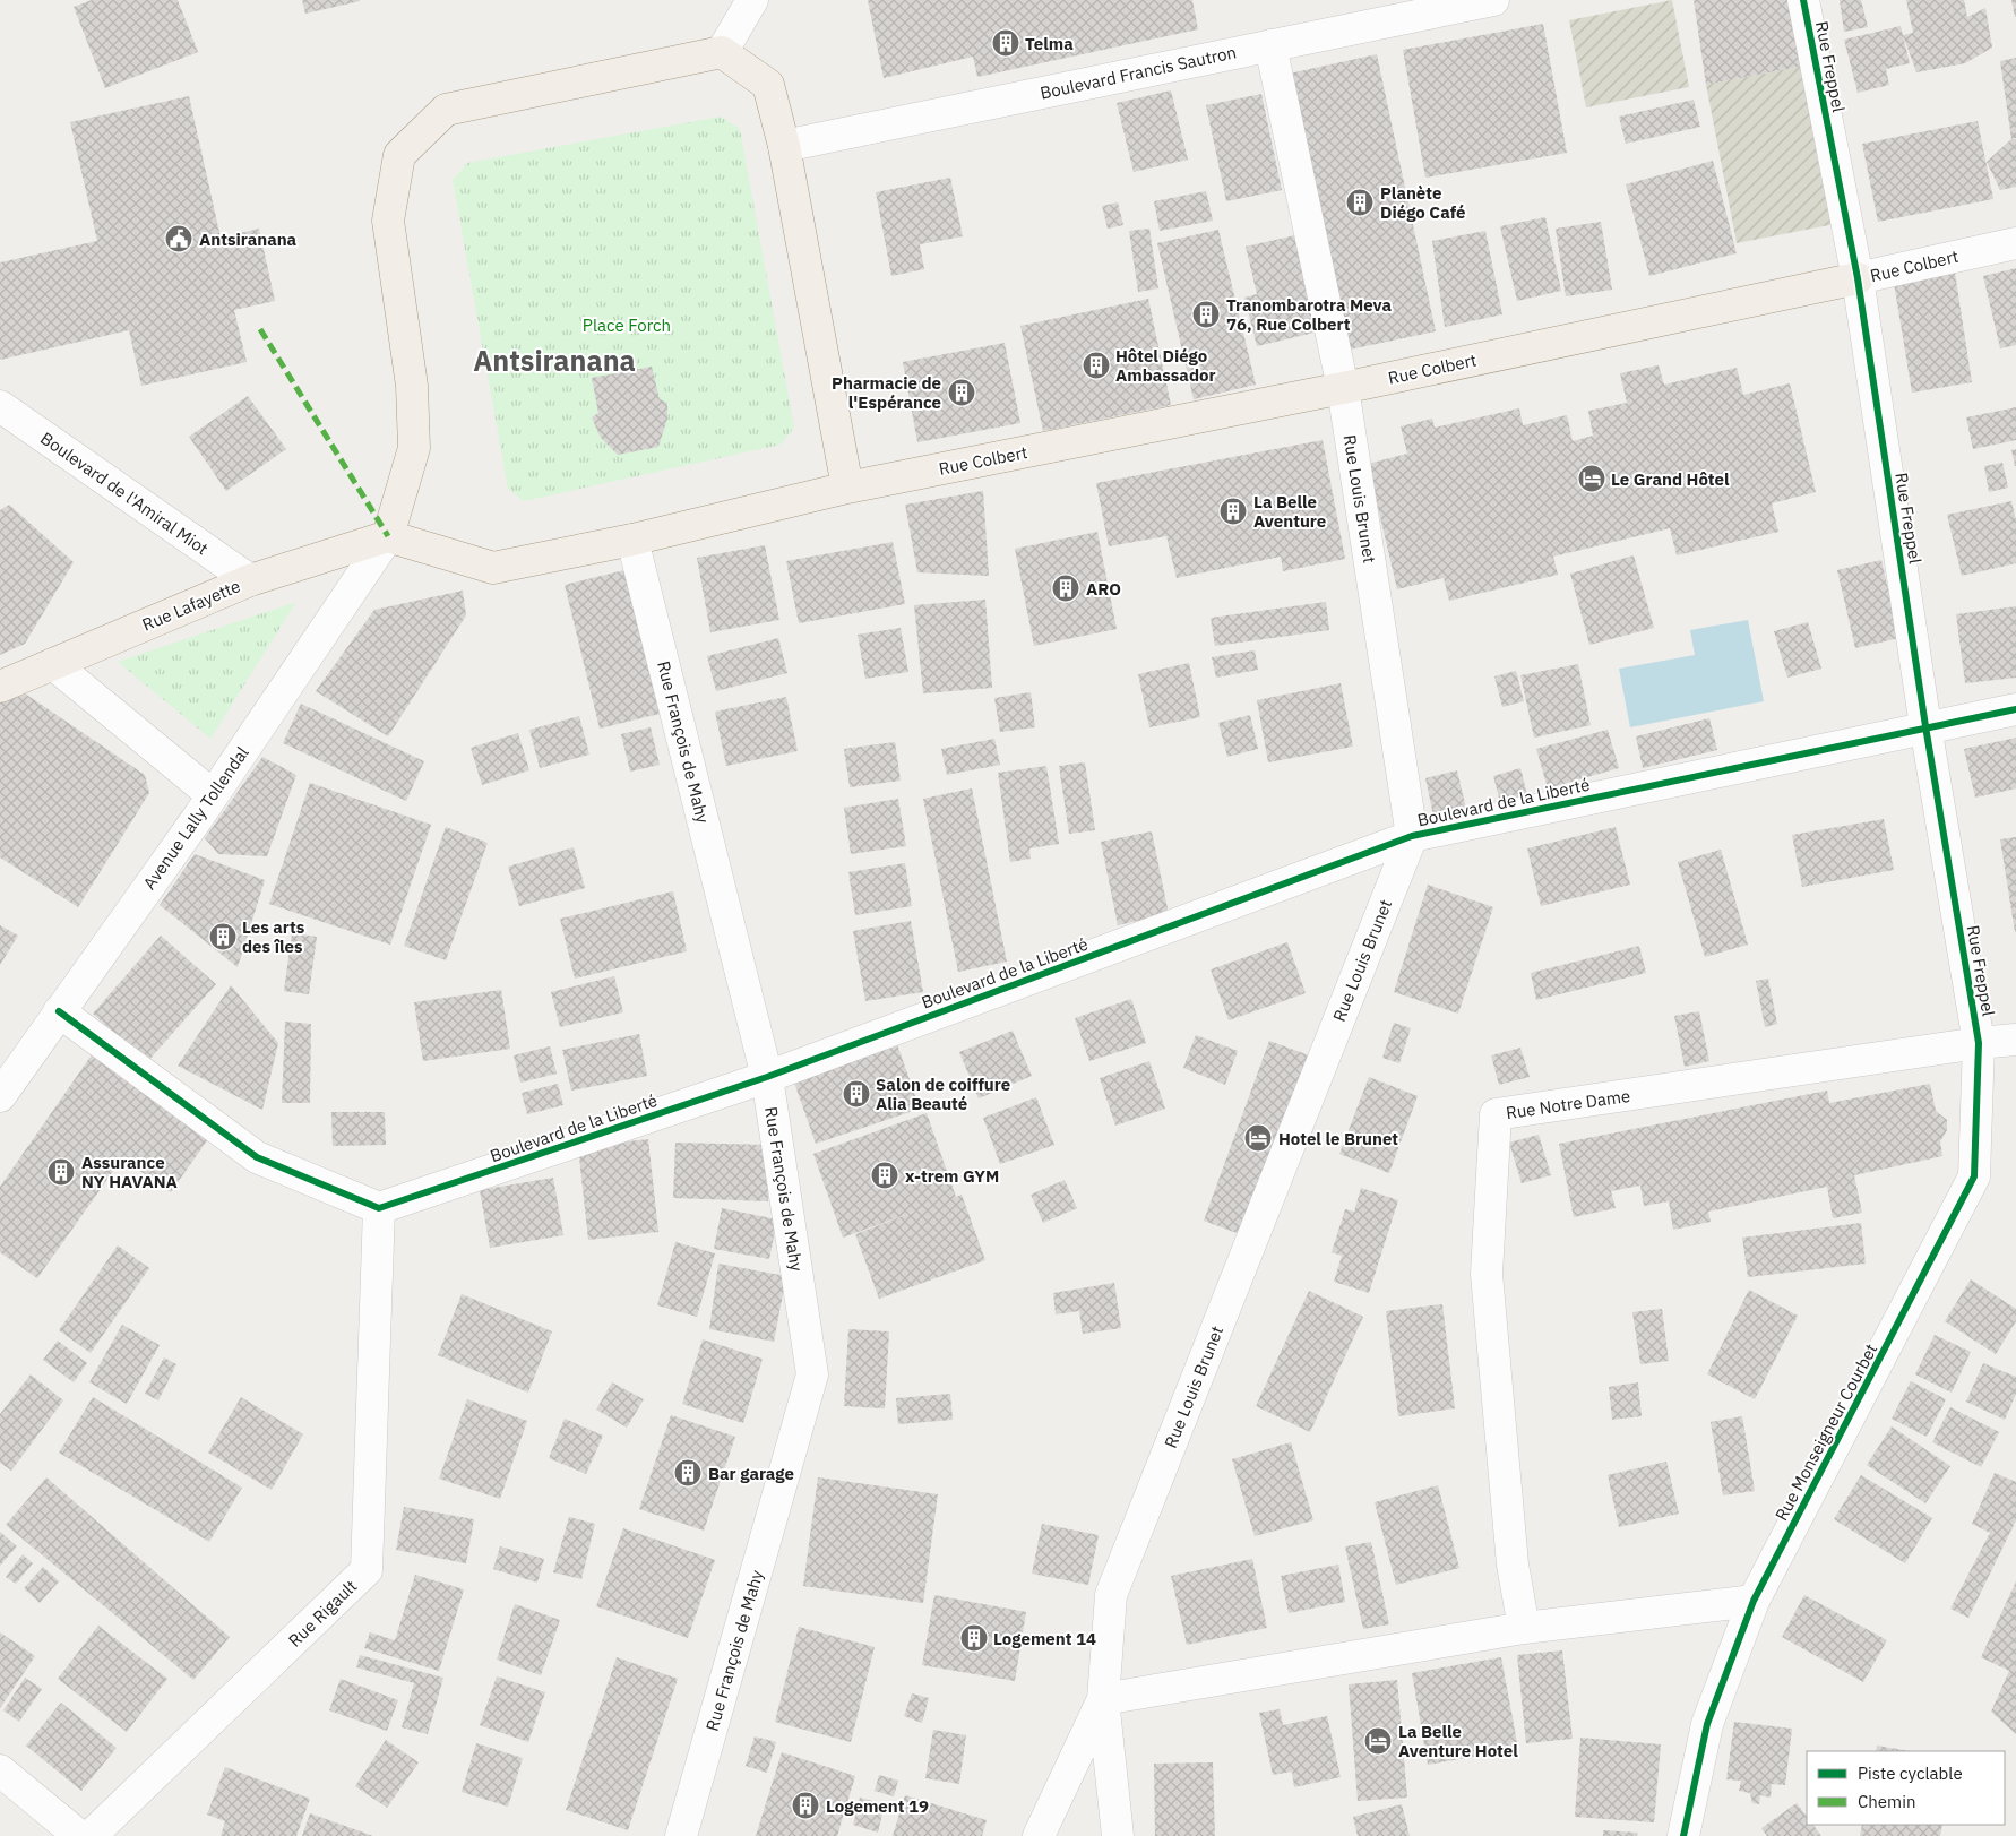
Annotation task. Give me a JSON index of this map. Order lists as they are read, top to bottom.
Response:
{
  "streets": {
    "main road": ["Rue Colbert", "Rue Lafayette"],
    "street": [
      "Rue Freppel",
      "Boulevard Francis Sautron",
      "Boulevard de l'Amiral Miot",
      "Rue Louis Brunet",
      "Rue François de Mahy",
      "Boulevard de la Liberté",
      "Avenue Lally Tollendal",
      "Rue Notre Dame",
      "Rue Monseigneur Courbet",
      "Rue Rigault"
    ]
  },
  "crossings": [
    ["Rue Freppel", "Rue Colbert"],
    ["Rue Freppel", "Boulevard de la Liberté"],
    ["Rue Freppel", "Rue Notre Dame"],
    ["Rue Freppel", "Rue Monseigneur Courbet"],
    ["Boulevard Francis Sautron", "Rue Louis Brunet"],
    ["Rue Colbert", "Rue Louis Brunet"],
    ["Rue Colbert", "Rue Lafayette"],
    ["Rue Colbert", "Rue François de Mahy"],
    ["Rue Colbert", "Avenue Lally Tollendal"],
    ["Boulevard de l'Amiral Miot", "Rue Lafayette"],
    ["Rue Louis Brunet", "Boulevard de la Liberté"],
    ["Rue Lafayette", "Avenue Lally Tollendal"],
    ["Rue François de Mahy", "Boulevard de la Liberté"],
    ["Boulevard de la Liberté", "Rue Rigault"],
    ["Rue Notre Dame", "Rue Monseigneur Courbet"]
  ],
  "districts": ["Antsiranana"],
  "parks": ["Place Forch"],
  "places": {
    "building": [
      "Telma",
      "Planète Diégo Café",
      "Tranombarotra Meva 76, Rue Colbert",
      "Hôtel Diégo Ambassador",
      "Pharmacie de l'Espérance",
      "La Belle Aventure",
      "ARO",
      "Les arts des îles",
      "Salon de coiffure Alia Beauté",
      "Assurance NY HAVANA",
      "x-trem GYM",
      "Bar garage",
      "Logement 14",
      "Logement 19"
    ],
    "public building": ["Antsiranana"],
    "hotel": ["Le Grand Hôtel", "Hotel le Brunet", "La Belle Aventure Hotel"]
  },
  "legend": ["Piste cyclable", "Chemin"]
}
